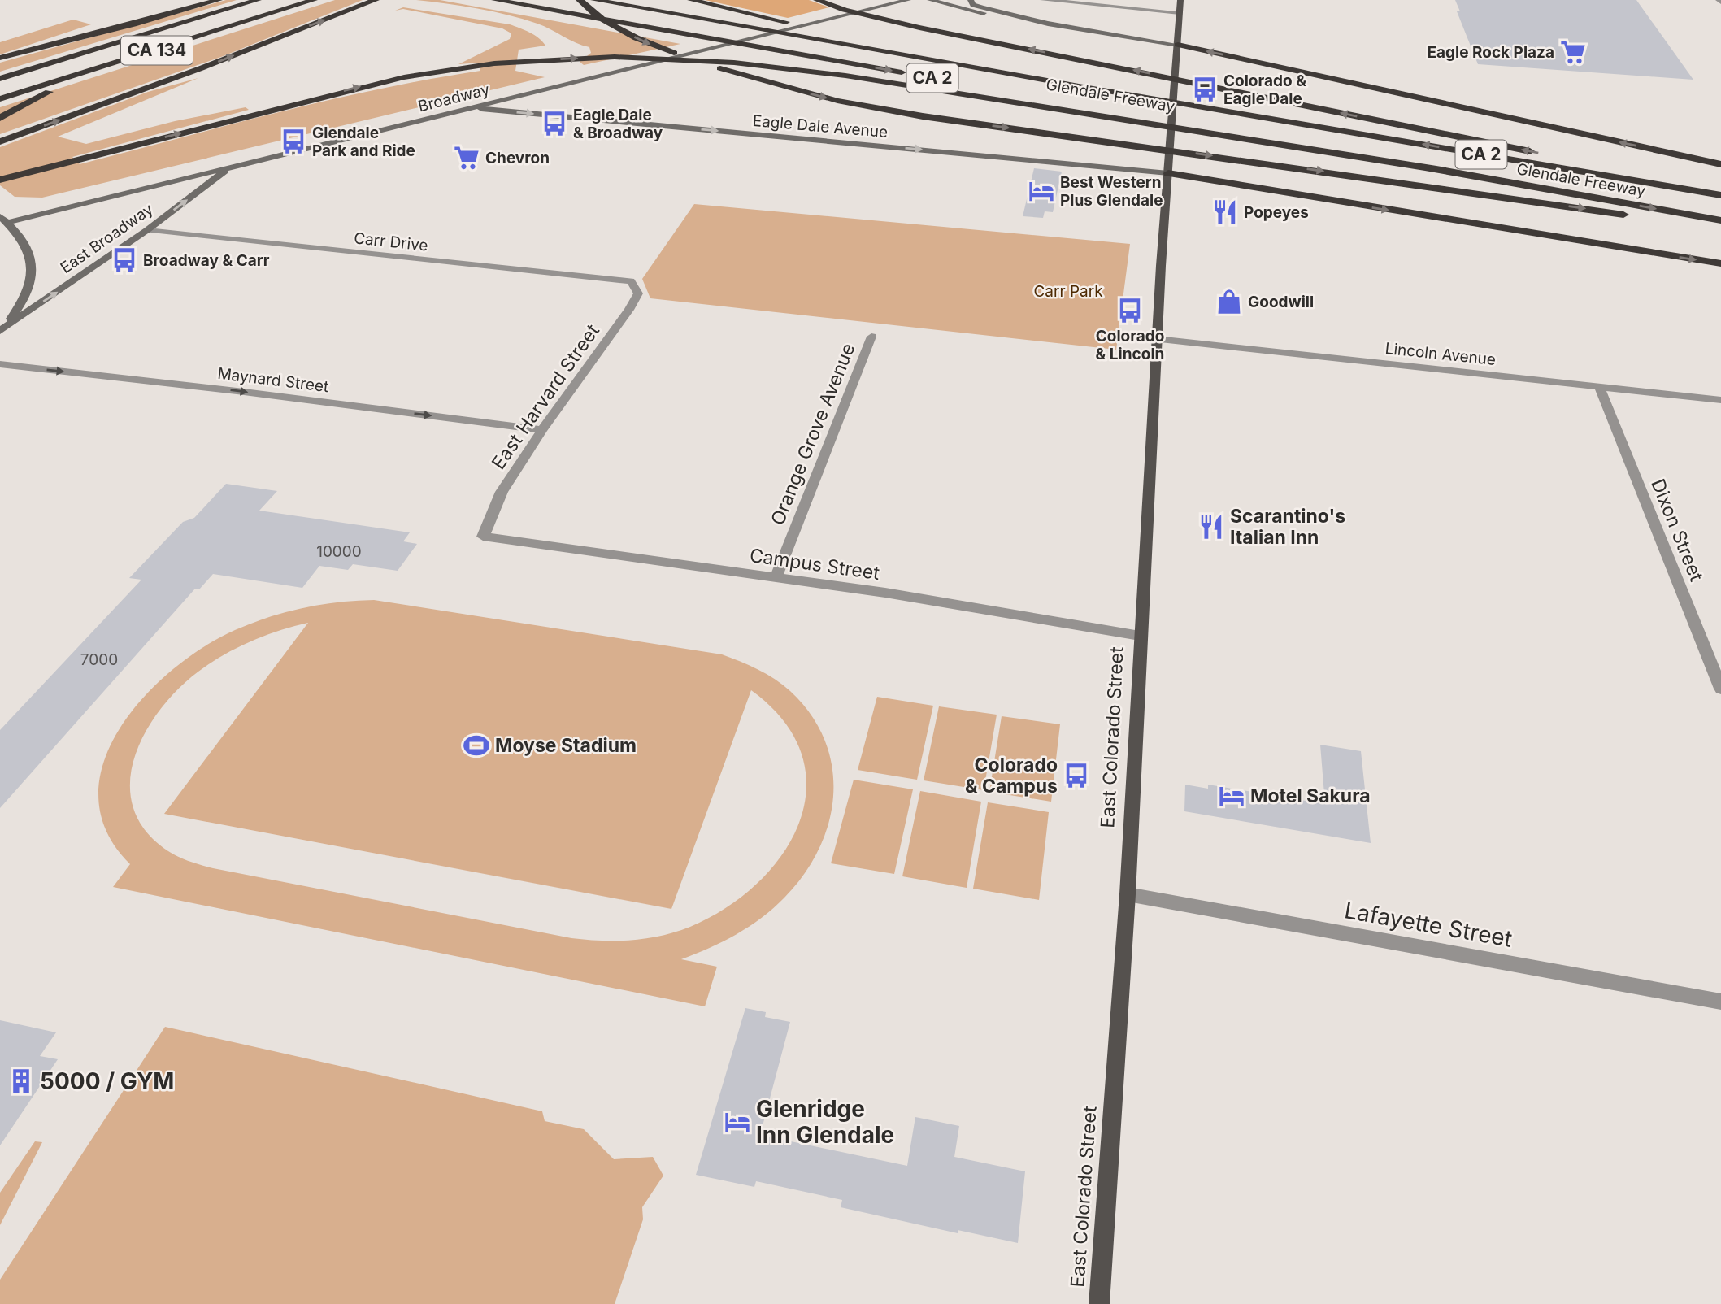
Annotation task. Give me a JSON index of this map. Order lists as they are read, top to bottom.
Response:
{
  "streets": {
    "highway": ["CA 134", "CA 2", "Glendale Freeway"],
    "main road": [
      "Broadway",
      "Eagle Dale Avenue",
      "East Broadway",
      "East Colorado Street"
    ],
    "street": [
      "Carr Drive",
      "Lincoln Avenue",
      "Maynard Street",
      "East Harvard Street",
      "Orange Grove Avenue",
      "Dixon Street",
      "Campus Street",
      "Lafayette Street"
    ]
  },
  "crossings": [
    ["Broadway", "Eagle Dale Avenue"],
    ["Broadway", "East Broadway"],
    ["Eagle Dale Avenue", "East Colorado Street"],
    ["East Broadway", "Carr Drive"],
    ["Carr Drive", "East Harvard Street"],
    ["Lincoln Avenue", "Dixon Street"],
    ["Lincoln Avenue", "East Colorado Street"],
    ["Maynard Street", "East Harvard Street"],
    ["East Harvard Street", "Campus Street"],
    ["Orange Grove Avenue", "Campus Street"],
    ["Campus Street", "East Colorado Street"],
    ["East Colorado Street", "Lafayette Street"]
  ],
  "one_way": ["Eagle Dale Avenue", "East Broadway", "Maynard Street"],
  "parks": ["Carr Park"],
  "places": {
    "supermarket": ["Eagle Rock Plaza", "Chevron"],
    "bus stop": [
      "Colorado & Eagle Dale",
      "Eagle Dale & Broadway",
      "Glendale Park and Ride",
      "Broadway & Carr",
      "Colorado & Lincoln",
      "Colorado & Campus"
    ],
    "hotel": ["Best Western Plus Glendale", "Motel Sakura", "Glenridge Inn Glendale"],
    "restaurant": ["Popeyes", "Scarantino's Italian Inn"],
    "shop": ["Goodwill"],
    "sports": ["Moyse Stadium"],
    "building": ["5000 / GYM"]
  },
  "house_numbers": ["10000", "7000"]
}
